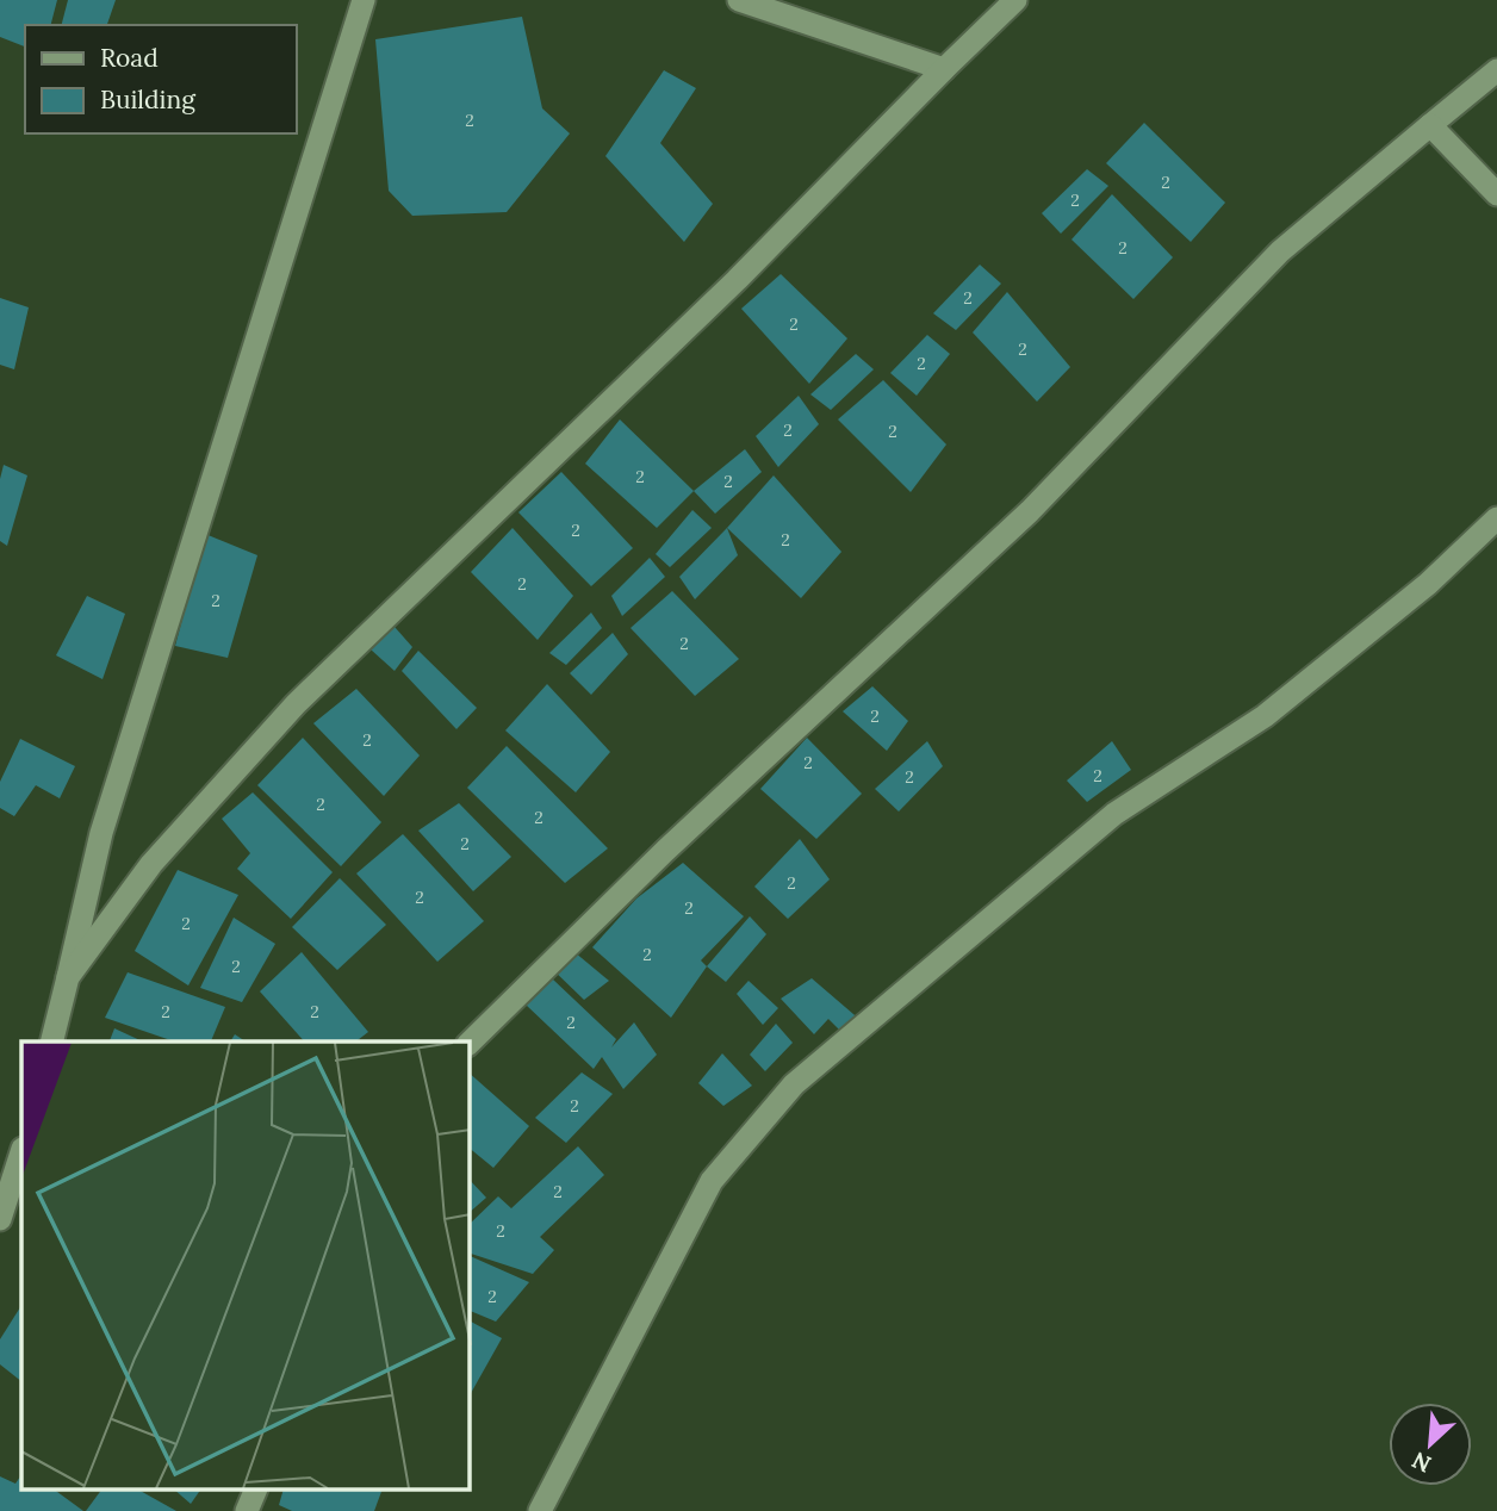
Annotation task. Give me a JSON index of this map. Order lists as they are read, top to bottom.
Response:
{
  "house_numbers": [
    "2",
    "2",
    "2",
    "2",
    "2",
    "2",
    "2",
    "2",
    "2",
    "2",
    "2",
    "2",
    "2",
    "2",
    "2",
    "2",
    "2",
    "2",
    "2",
    "2",
    "2",
    "2",
    "2",
    "2",
    "2",
    "2",
    "2",
    "2",
    "2",
    "2",
    "2",
    "2",
    "2",
    "2",
    "2",
    "2",
    "2",
    "2"
  ],
  "legend": ["Road", "Building"],
  "north": "bottom left"
}
